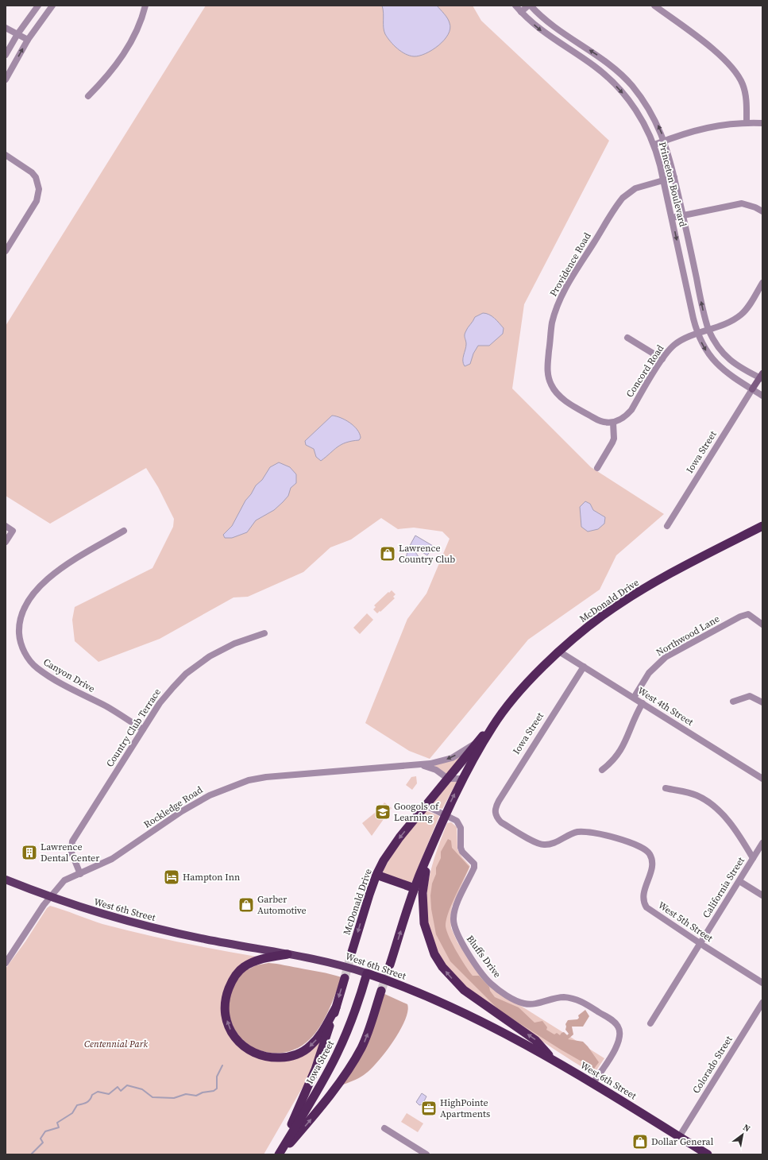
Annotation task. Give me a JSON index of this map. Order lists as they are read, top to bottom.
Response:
{
  "streets": {
    "highway": ["Iowa Street", "McDonald Drive", "West 6th Street"],
    "street": [
      "Princeton Boulevard",
      "Providence Road",
      "Concord Road",
      "Northwood Lane",
      "Canyon Drive",
      "West 4th Street",
      "Country Club Terrace",
      "Rockledge Road",
      "California Street",
      "West 5th Street",
      "Bluffs Drive",
      "Colorado Street"
    ]
  },
  "crossings": [
    ["Princeton Boulevard", "Providence Road"],
    ["Princeton Boulevard", "Concord Road"],
    ["Princeton Boulevard", "Iowa Street"],
    ["Providence Road", "Concord Road"],
    ["Iowa Street", "West 4th Street"],
    ["Iowa Street", "West 6th Street"],
    ["Iowa Street", "West 5th Street"],
    ["McDonald Drive", "West 4th Street"],
    ["McDonald Drive", "Bluffs Drive"],
    ["Northwood Lane", "West 4th Street"],
    ["Canyon Drive", "Country Club Terrace"],
    ["Country Club Terrace", "Rockledge Road"],
    ["Rockledge Road", "West 6th Street"],
    ["California Street", "West 5th Street"],
    ["West 6th Street", "Bluffs Drive"],
    ["West 6th Street", "Colorado Street"]
  ],
  "parks": ["Centennial Park"],
  "places": {
    "shop": ["Lawrence Country Club", "Garber Automotive", "Dollar General"],
    "school or university": ["Googols of Learning"],
    "building": ["Lawrence Dental Center"],
    "hotel": ["Hampton Inn"],
    "office": ["HighPointe Apartments"]
  },
  "north": "top right"
}
